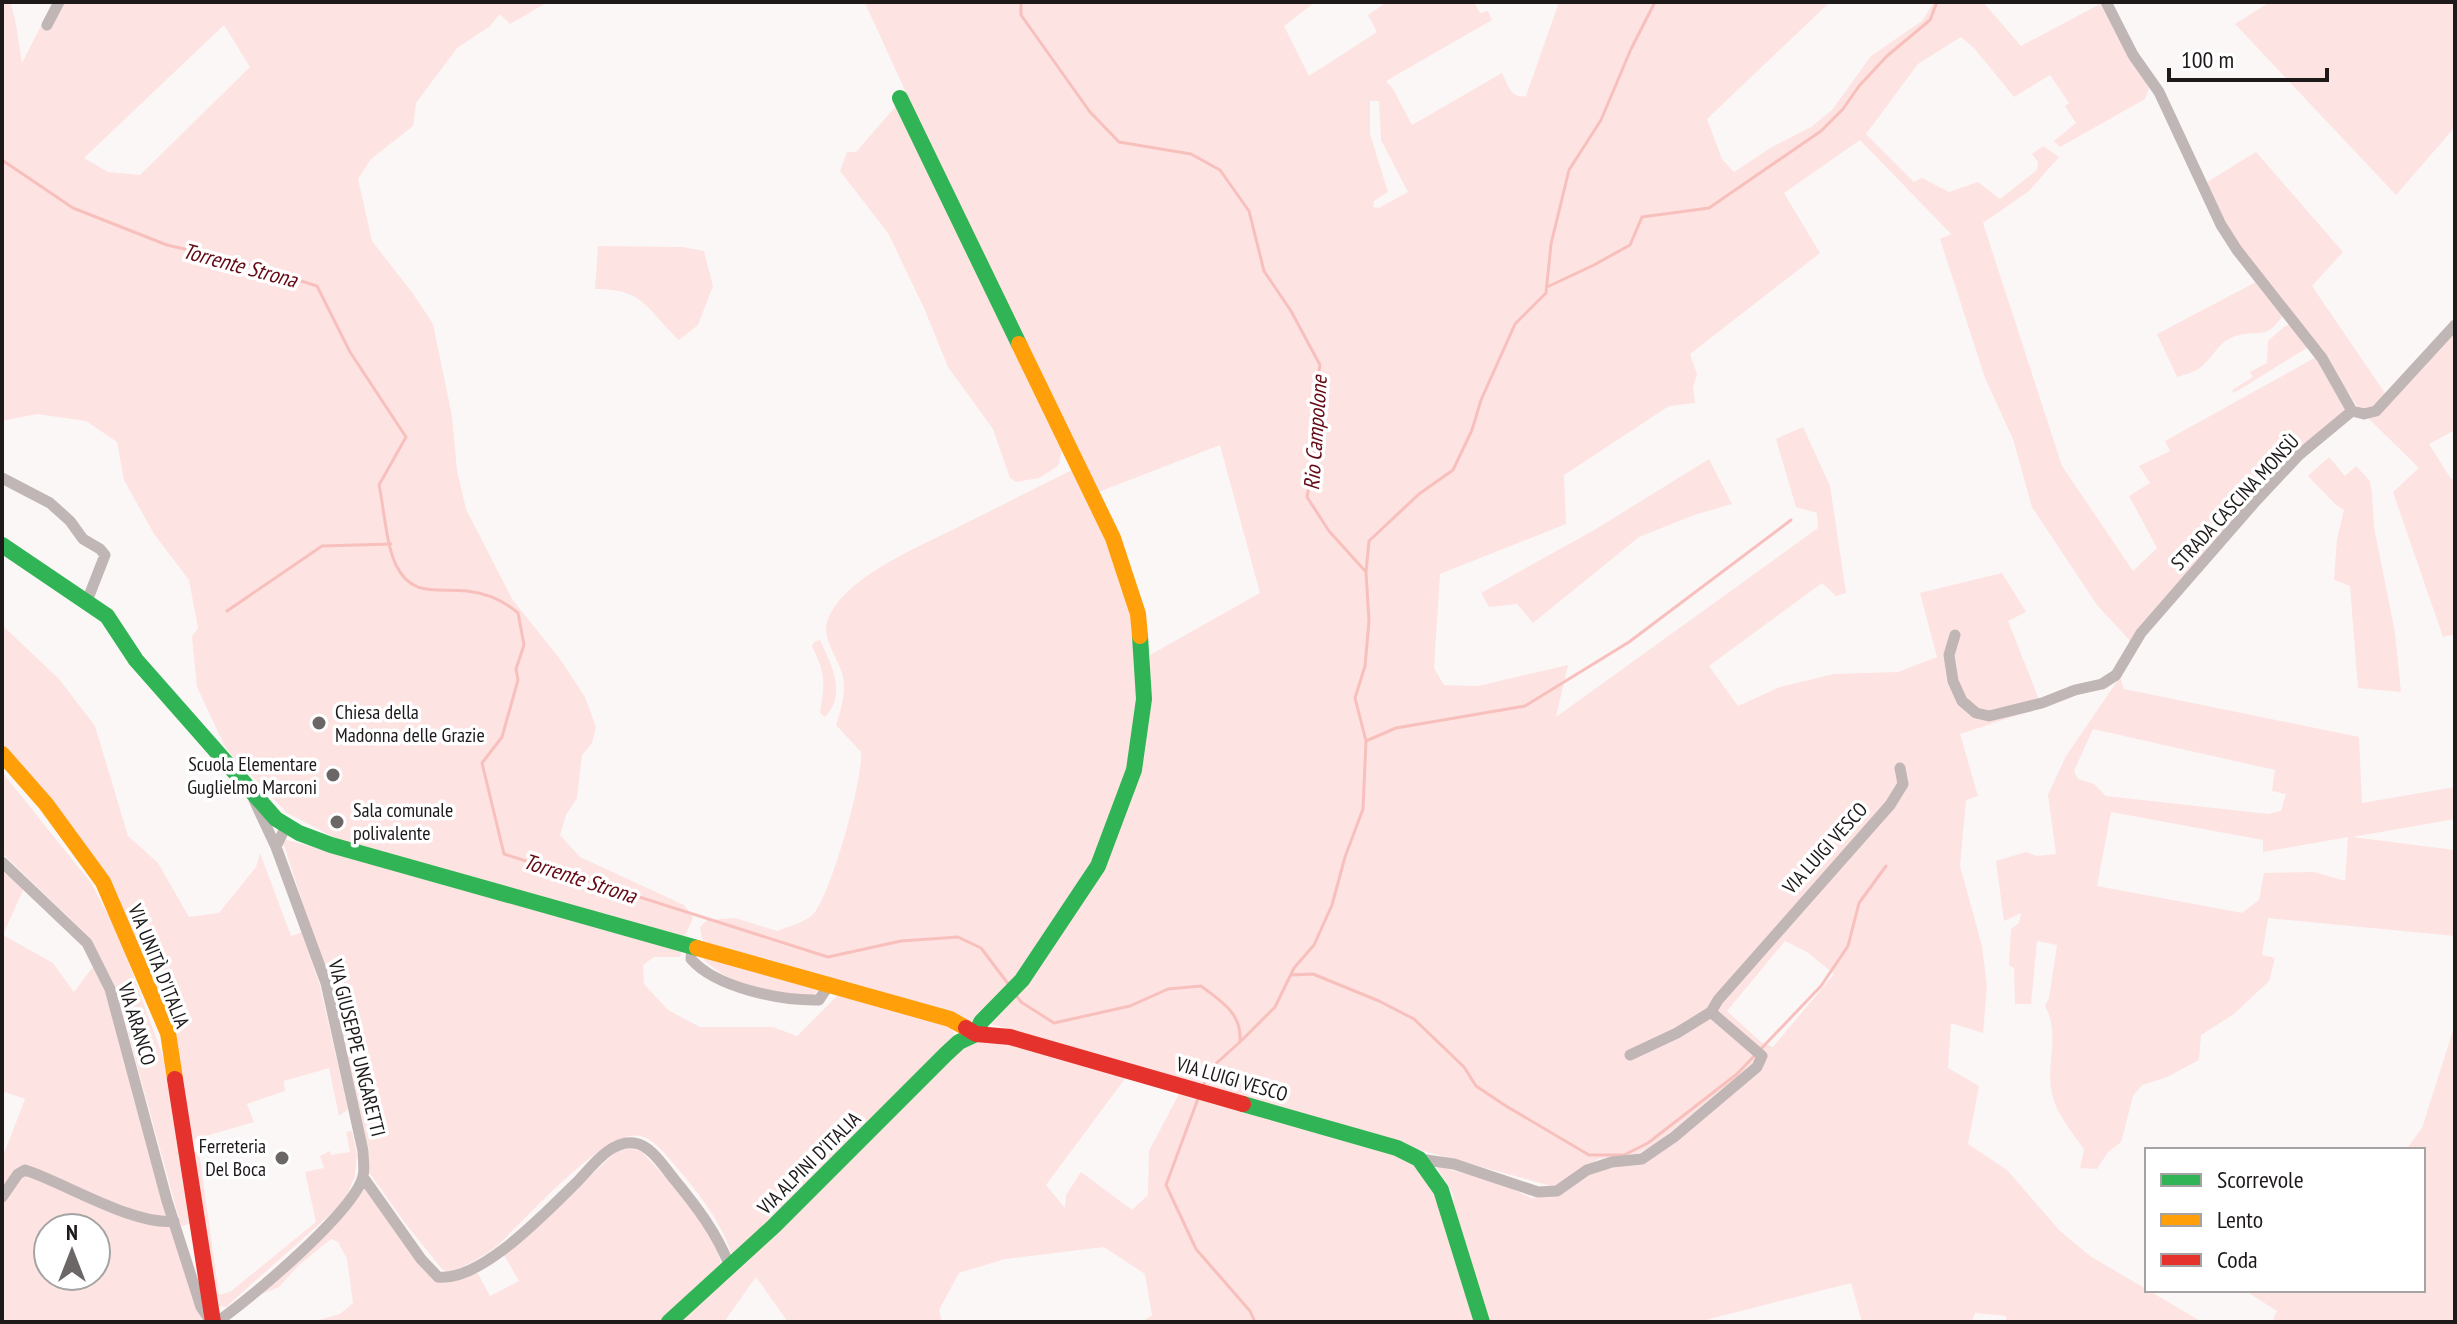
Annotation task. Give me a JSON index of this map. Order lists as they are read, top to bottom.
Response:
{
  "streets": {
    "street": [
      "STRADA CASCINA MONSÙ",
      "VIA LUIGI VESCO",
      "VIA UNITÀ D'ITALIA",
      "VIA ARANCO",
      "VIA GIUSEPPE UNGARETTI",
      "VIA ALPINI D'ITALIA"
    ]
  },
  "crossings": [
    ["VIA LUIGI VESCO", "VIA ALPINI D'ITALIA"],
    ["VIA UNITÀ D'ITALIA", "VIA ARANCO"]
  ],
  "water": ["Torrente Strona", "Rio Campolone"],
  "places": [
    "Chiesa della Madonna delle Grazie",
    "Scuola Elementare Guglielmo Marconi",
    "Sala comunale polivalente",
    "Ferreteria Del Boca"
  ],
  "legend": ["Scorrevole", "Lento", "Coda"],
  "scale_bar": "100 m",
  "north": "top"
}
